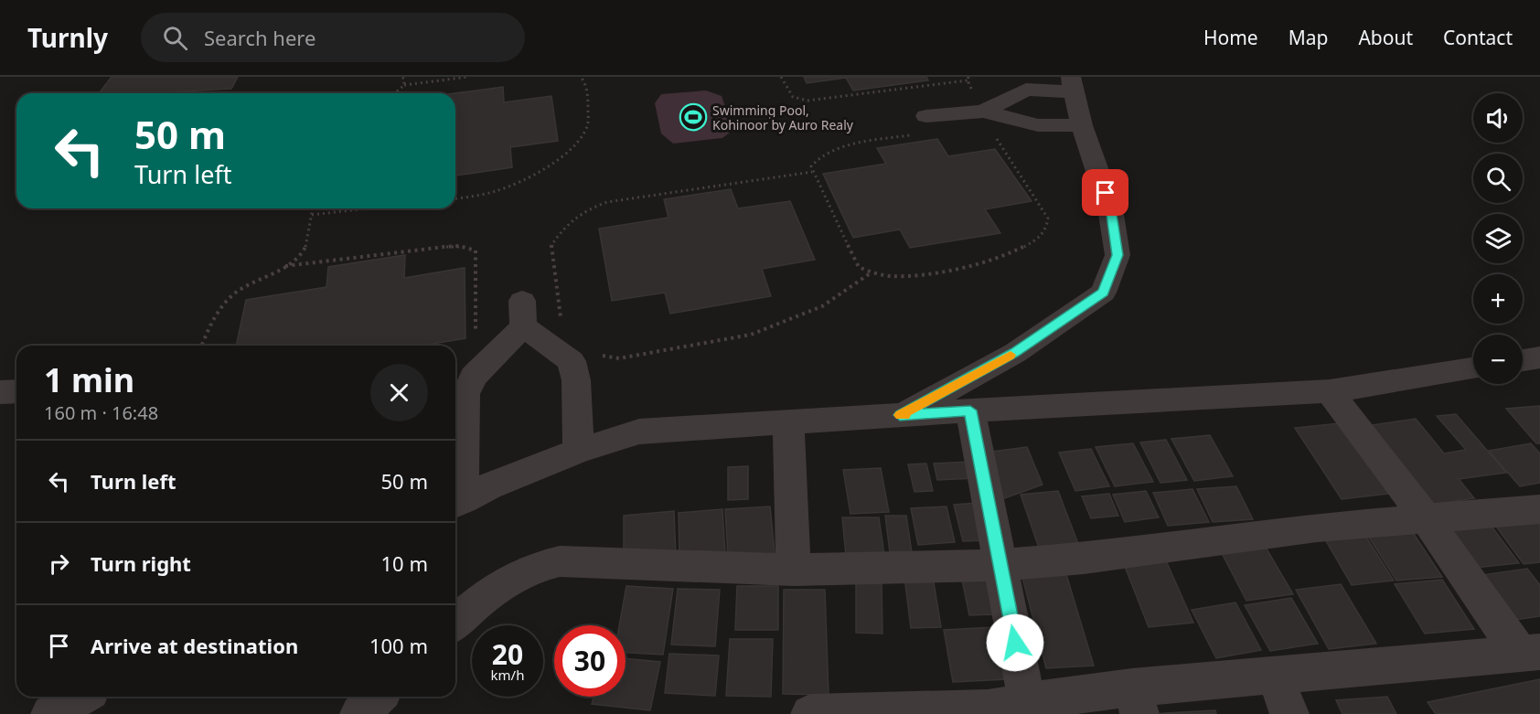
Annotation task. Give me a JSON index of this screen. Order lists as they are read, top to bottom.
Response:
{
  "places": {
    "sports": ["Swimming Pool, Kohinoor by Auro Realy"]
  },
  "page": {
    "header": "Turnly",
    "search": "Search here",
    "nav": [
      "Home",
      "Map",
      "About",
      "Contact"
    ],
    "map_buttons": ["+", "−"],
    "turn": ["50 m", "Turn left"],
    "heading": ["1 min", "160 m · 16:48"],
    "list": [
      {
        "name": "Turn left",
        "value": "50 m"
      },
      {
        "name": "Turn right",
        "value": "10 m"
      },
      {
        "name": "Arrive at destination",
        "value": "100 m"
      }
    ],
    "speed": "20 km/h",
    "limit": "30"
  }
}
